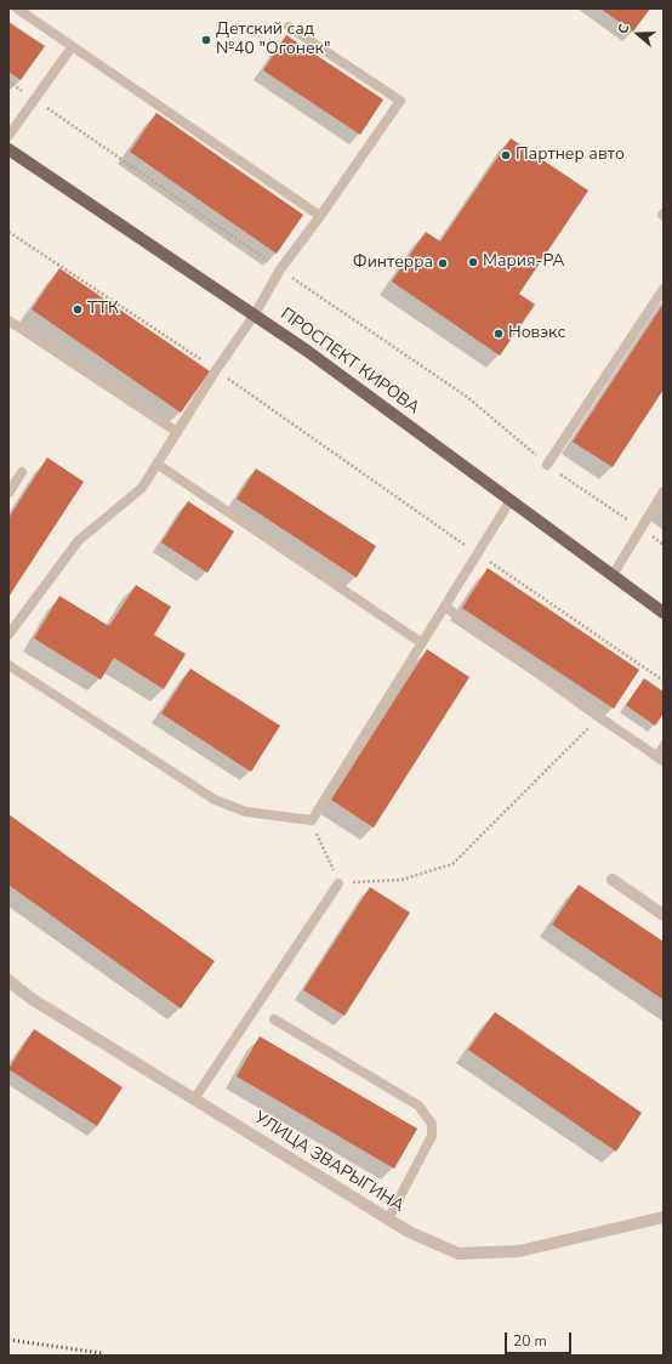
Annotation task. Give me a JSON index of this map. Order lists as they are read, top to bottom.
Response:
{
  "streets": {
    "main road": ["ПРОСПЕКТ КИРОВА"],
    "street": ["УЛИЦА ЗВАРЫГИНА"]
  },
  "places": [
    "Детский сад №40 \"Огонек\"",
    "Партнер авто",
    "Мария-РА",
    "Финтерра",
    "ТТК",
    "Новэкс"
  ],
  "scale_bar": "20 m",
  "north": "left"
}
